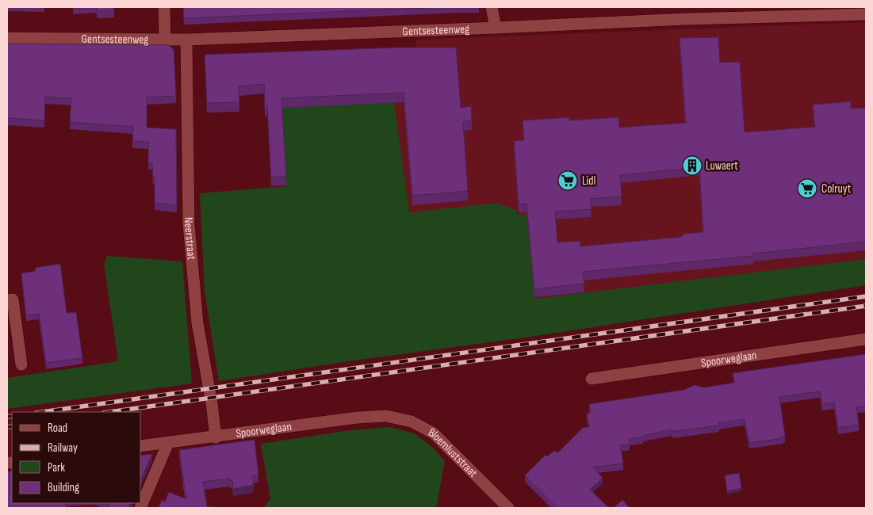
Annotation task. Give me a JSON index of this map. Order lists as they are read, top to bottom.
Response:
{
  "streets": {
    "street": [
      "Gentsesteenweg",
      "Neerstraat",
      "Spoorweglaan",
      "Bloemluststraat"
    ]
  },
  "crossings": [
    ["Gentsesteenweg", "Neerstraat"],
    ["Neerstraat", "Spoorweglaan"],
    ["Spoorweglaan", "Bloemluststraat"]
  ],
  "places": {
    "building": ["Luwaert"],
    "supermarket": ["Lidl", "Colruyt"]
  },
  "legend": [
    "Road",
    "Railway",
    "Park",
    "Building"
  ]
}
